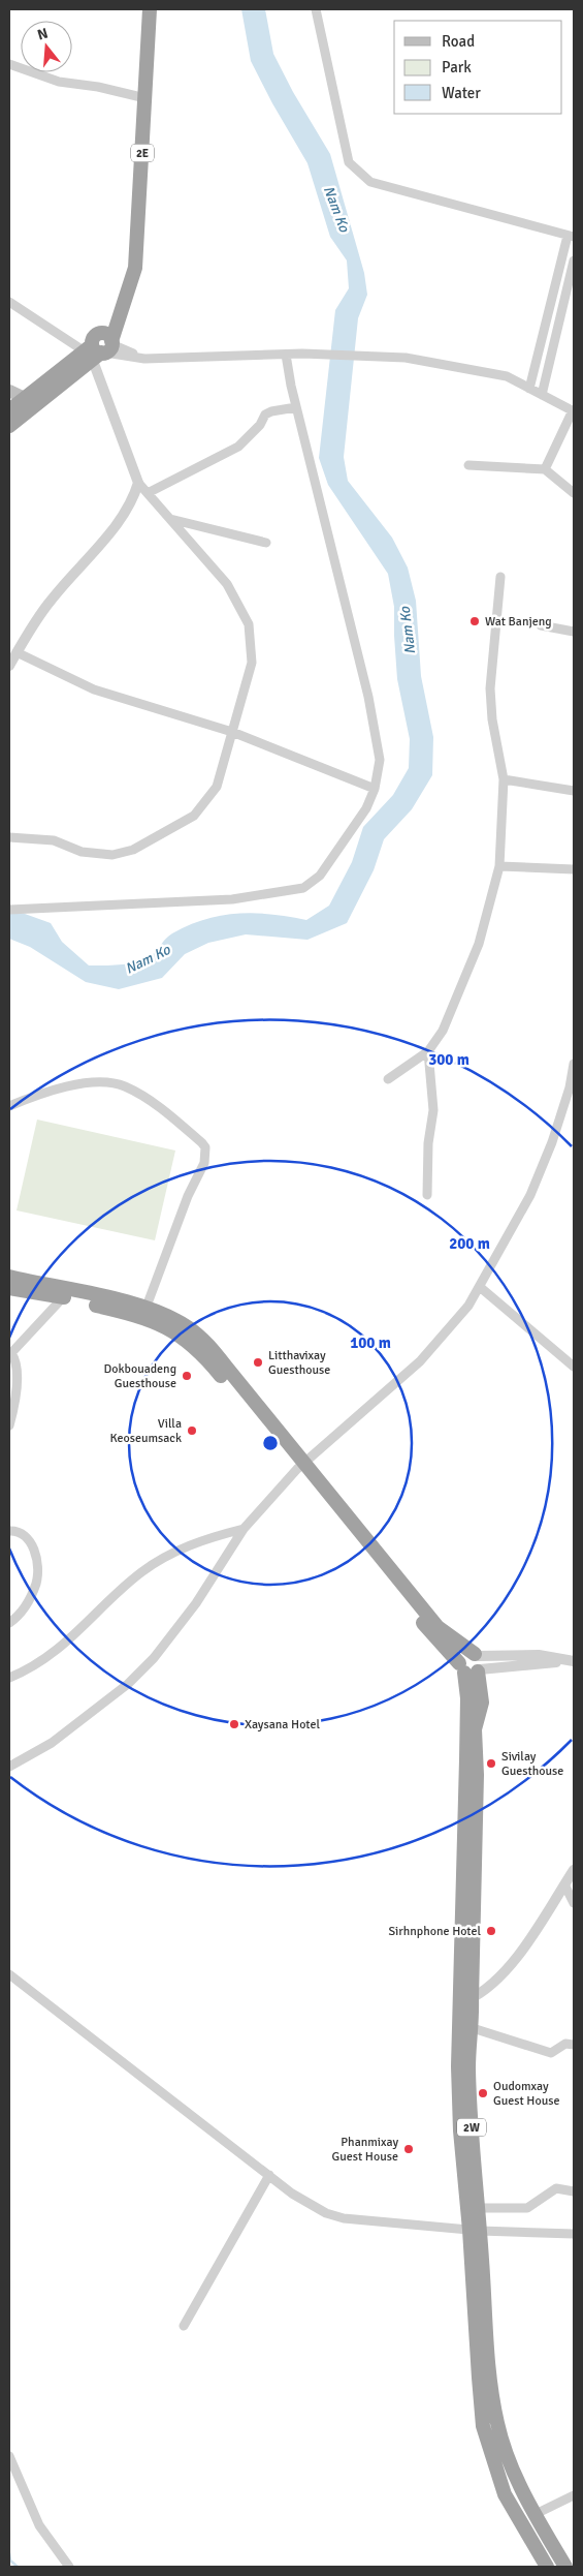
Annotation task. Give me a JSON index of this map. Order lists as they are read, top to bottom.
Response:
{
  "streets": {
    "highway": ["2E", "2W"]
  },
  "water": ["Nam Ko"],
  "places": [
    "Wat Banjeng",
    "Litthavixay Guesthouse",
    "Dokbouadeng Guesthouse",
    "Villa Keoseumsack",
    "Xaysana Hotel",
    "Sivilay Guesthouse",
    "Sirhnphone Hotel",
    "Oudomxay Guest House",
    "Phanmixay Guest House"
  ],
  "legend": ["Road", "Park", "Water"],
  "north": "top",
  "rings": ["300 m", "200 m", "100 m"]
}
